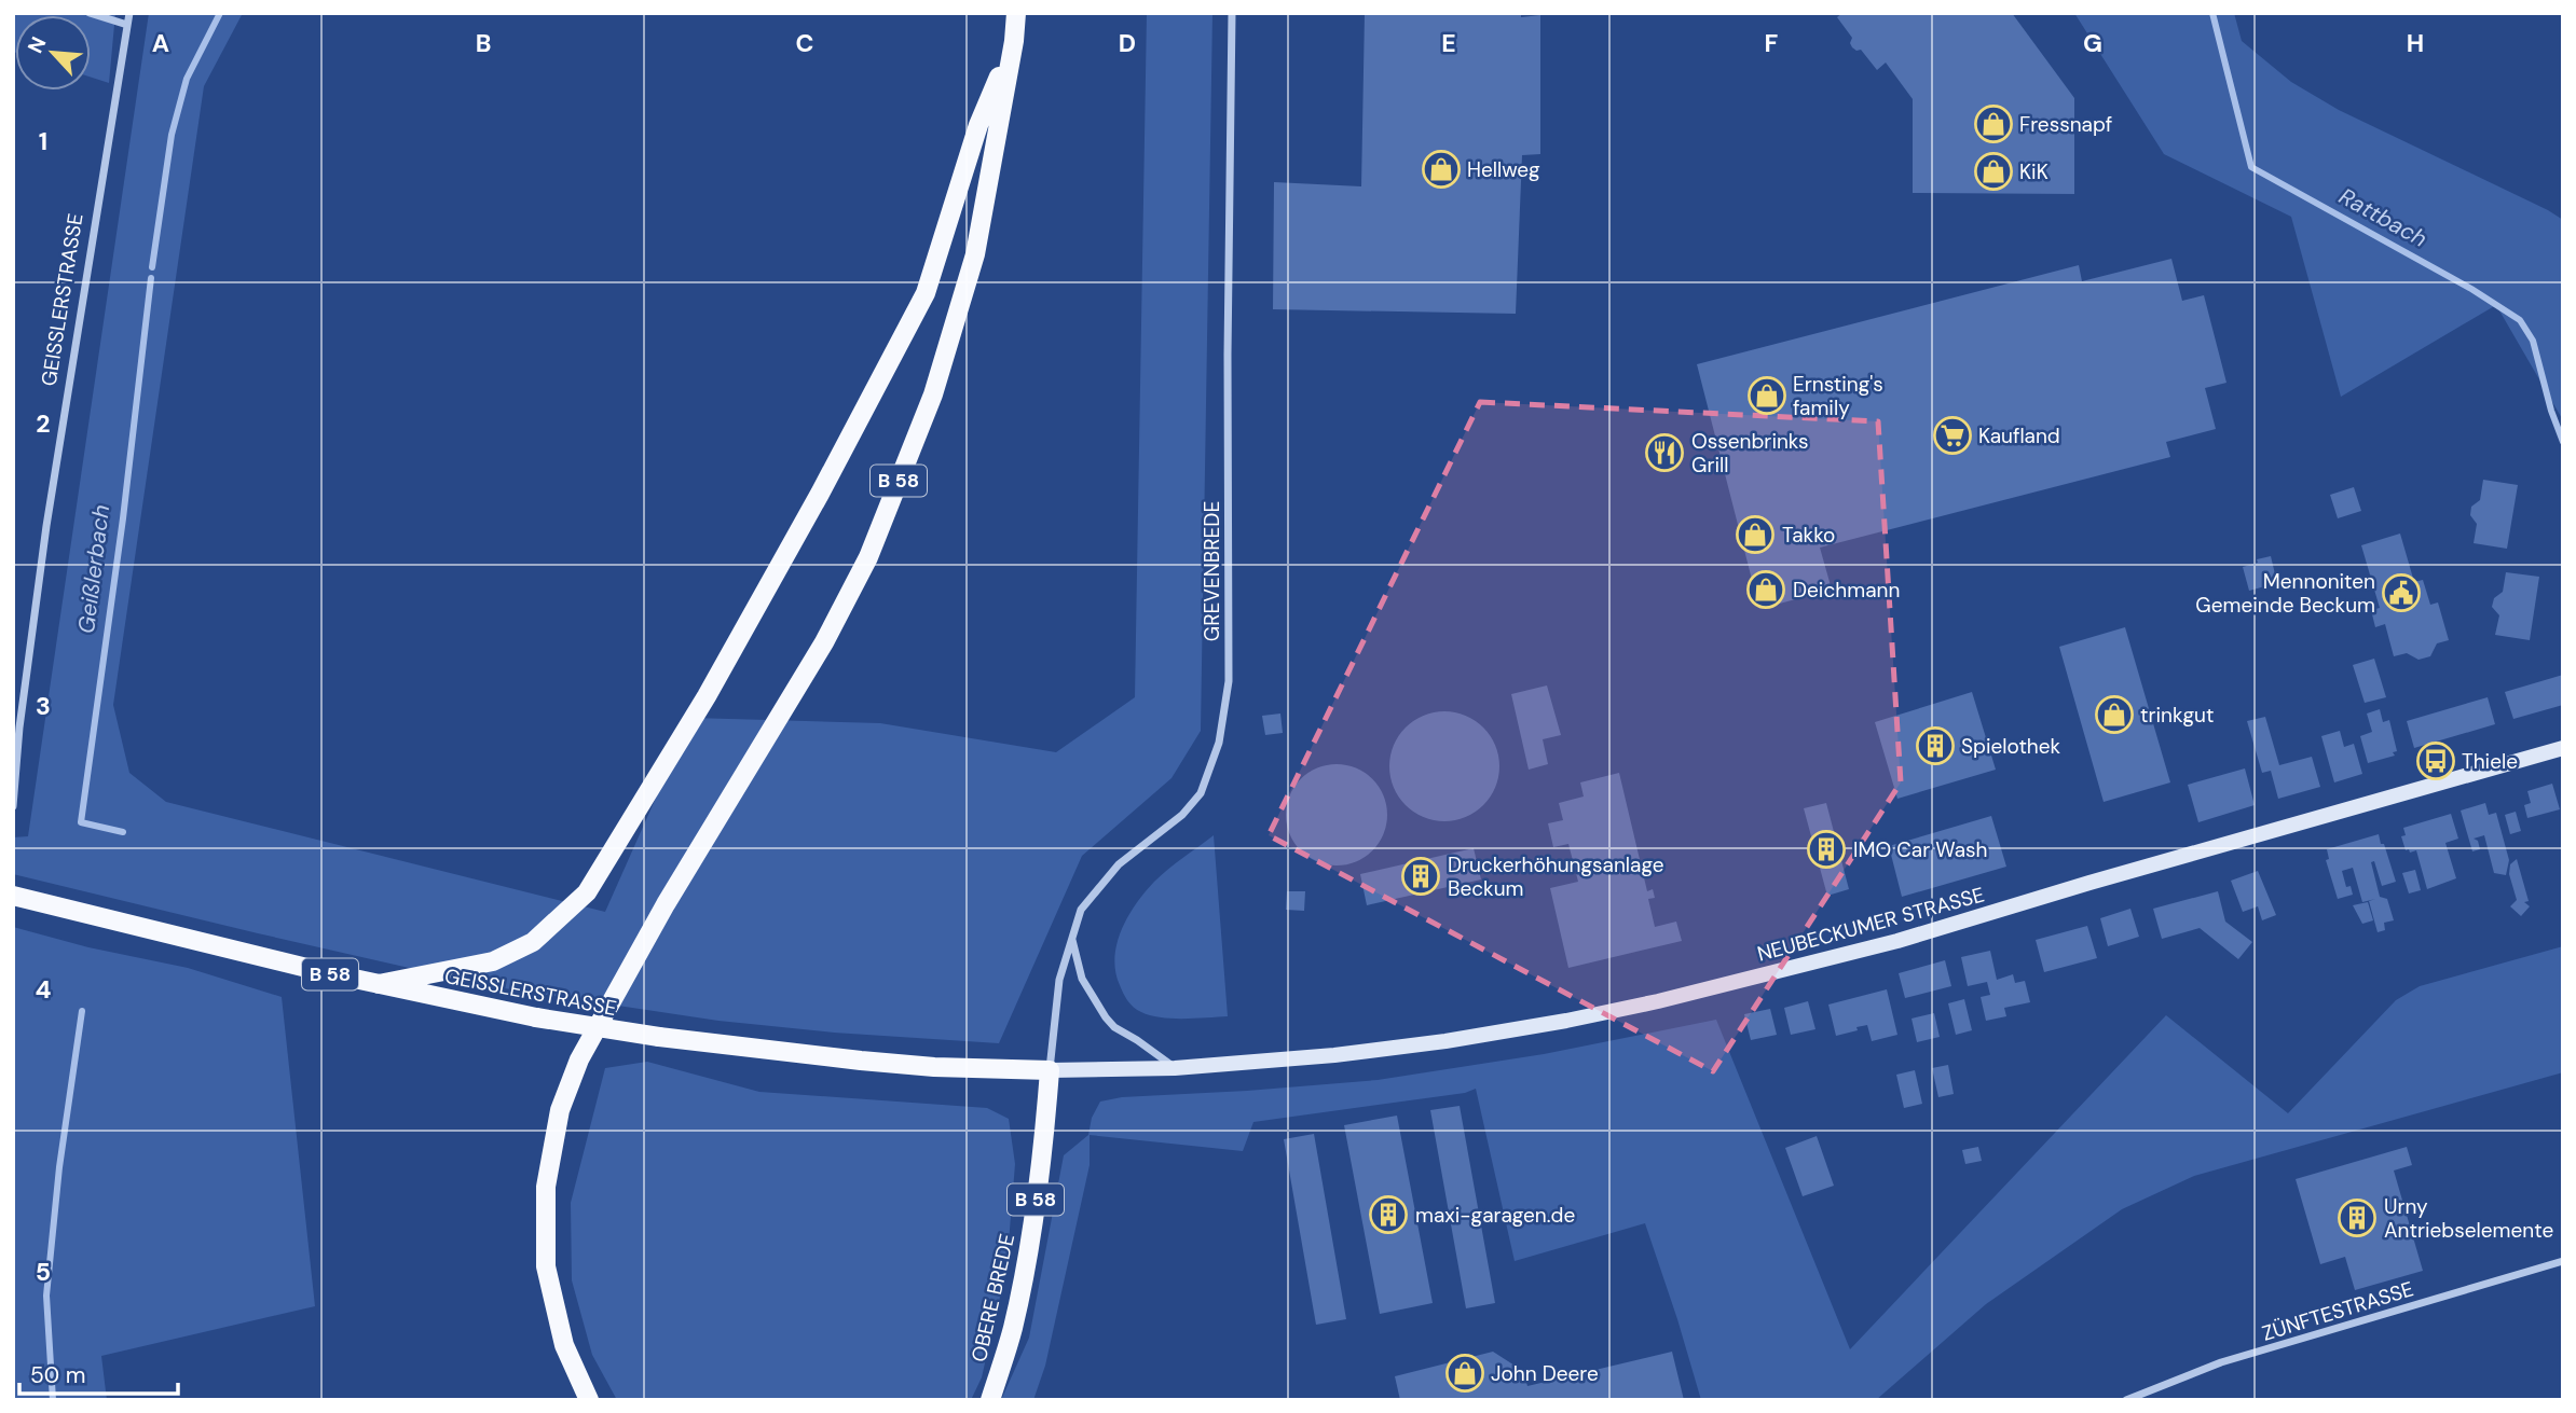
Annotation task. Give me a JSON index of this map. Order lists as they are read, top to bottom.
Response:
{
  "streets": {
    "main road": [
      "GEISSLERSTRASSE",
      "B 58",
      "NEUBECKUMER STRASSE",
      "OBERE BREDE"
    ],
    "street": ["GREVENBREDE", "ZÜNFTESTRASSE"]
  },
  "crossings": [
    ["GEISSLERSTRASSE", "GREVENBREDE"],
    ["GEISSLERSTRASSE", "NEUBECKUMER STRASSE"],
    ["GEISSLERSTRASSE", "OBERE BREDE"],
    ["GREVENBREDE", "NEUBECKUMER STRASSE"],
    ["GREVENBREDE", "OBERE BREDE"],
    ["NEUBECKUMER STRASSE", "OBERE BREDE"]
  ],
  "water": ["Rattbach", "Geißlerbach"],
  "places": {
    "shop": [
      "Fressnapf",
      "Hellweg",
      "KiK",
      "Ernsting's family",
      "Takko",
      "Deichmann",
      "trinkgut",
      "John Deere"
    ],
    "supermarket": ["Kaufland"],
    "restaurant": ["Ossenbrinks Grill"],
    "public building": ["Mennoniten Gemeinde Beckum"],
    "building": [
      "Spielothek",
      "IMO Car Wash",
      "Druckerhöhungsanlage Beckum",
      "maxi-garagen.de",
      "Urny Antriebselemente"
    ],
    "bus stop": ["Thiele"]
  },
  "scale_bar": "50 m",
  "north": "top left",
  "grid": {
    "columns": [
      "A",
      "B",
      "C",
      "D",
      "E",
      "F",
      "G",
      "H"
    ],
    "rows": [
      "1",
      "2",
      "3",
      "4",
      "5"
    ]
  }
}
